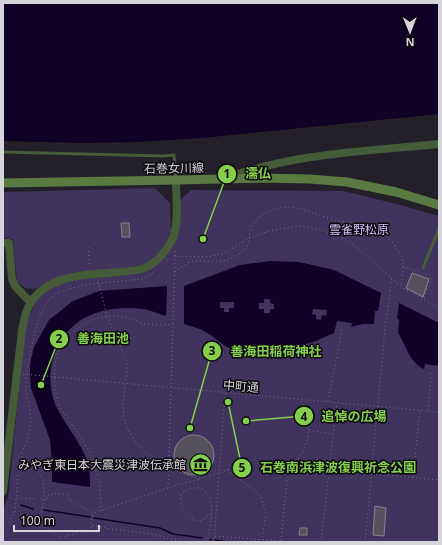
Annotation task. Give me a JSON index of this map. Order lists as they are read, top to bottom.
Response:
{
  "streets": {
    "main road": ["石巻女川線"],
    "path": ["中町通"]
  },
  "parks": ["雲雀野松原"],
  "places": {
    "other": [
      "濡仏",
      "善海田池",
      "石巻南浜津波復興祈念公園",
      "追悼の広場",
      "善海田稲荷神社"
    ],
    "museum": ["みやぎ東日本大震災津波伝承館"]
  },
  "scale_bar": "100 m",
  "north": "bottom"
}
